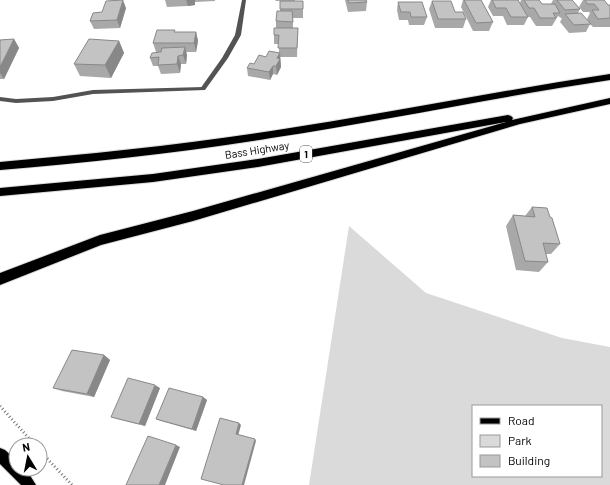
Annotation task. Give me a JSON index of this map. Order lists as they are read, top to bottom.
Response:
{
  "streets": {
    "highway": ["Bass Highway", "1"]
  },
  "legend": ["Road", "Park", "Building"],
  "north": "top"
}
